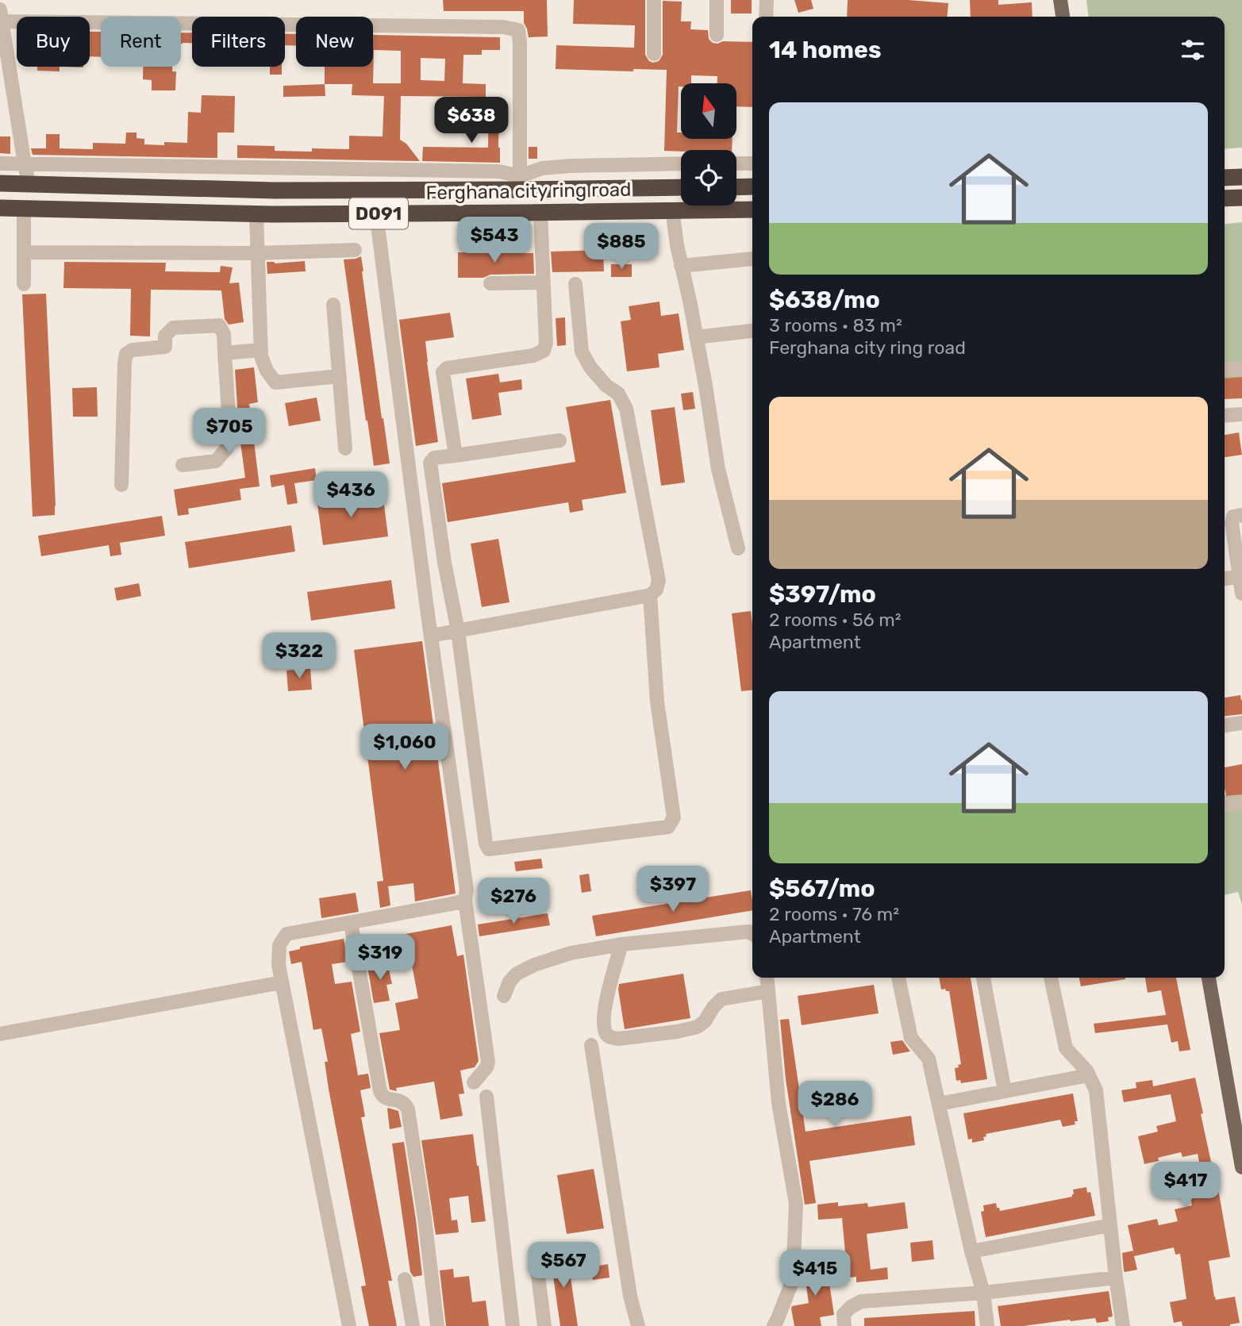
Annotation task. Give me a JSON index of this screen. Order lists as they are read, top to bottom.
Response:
{
  "streets": {
    "highway": ["Ferghana city ring road", "D091"]
  },
  "north": "top",
  "page": {
    "chip": [
      "Buy",
      "Rent",
      "Filters",
      "New"
    ],
    "heading": "14 homes",
    "list": [
      {
        "name": "$638/mo",
        "note": "3 rooms · 83 m² · Ferghana city ring road"
      },
      {
        "name": "$397/mo",
        "note": "2 rooms · 56 m² · Apartment"
      },
      {
        "name": "$567/mo",
        "note": "2 rooms · 76 m² · Apartment"
      }
    ],
    "price": [
      "$638",
      "$543",
      "$885",
      "$705",
      "$436",
      "$322",
      "$1,060",
      "$397",
      "$276",
      "$319",
      "$286",
      "$417",
      "$567",
      "$415"
    ]
  }
}
